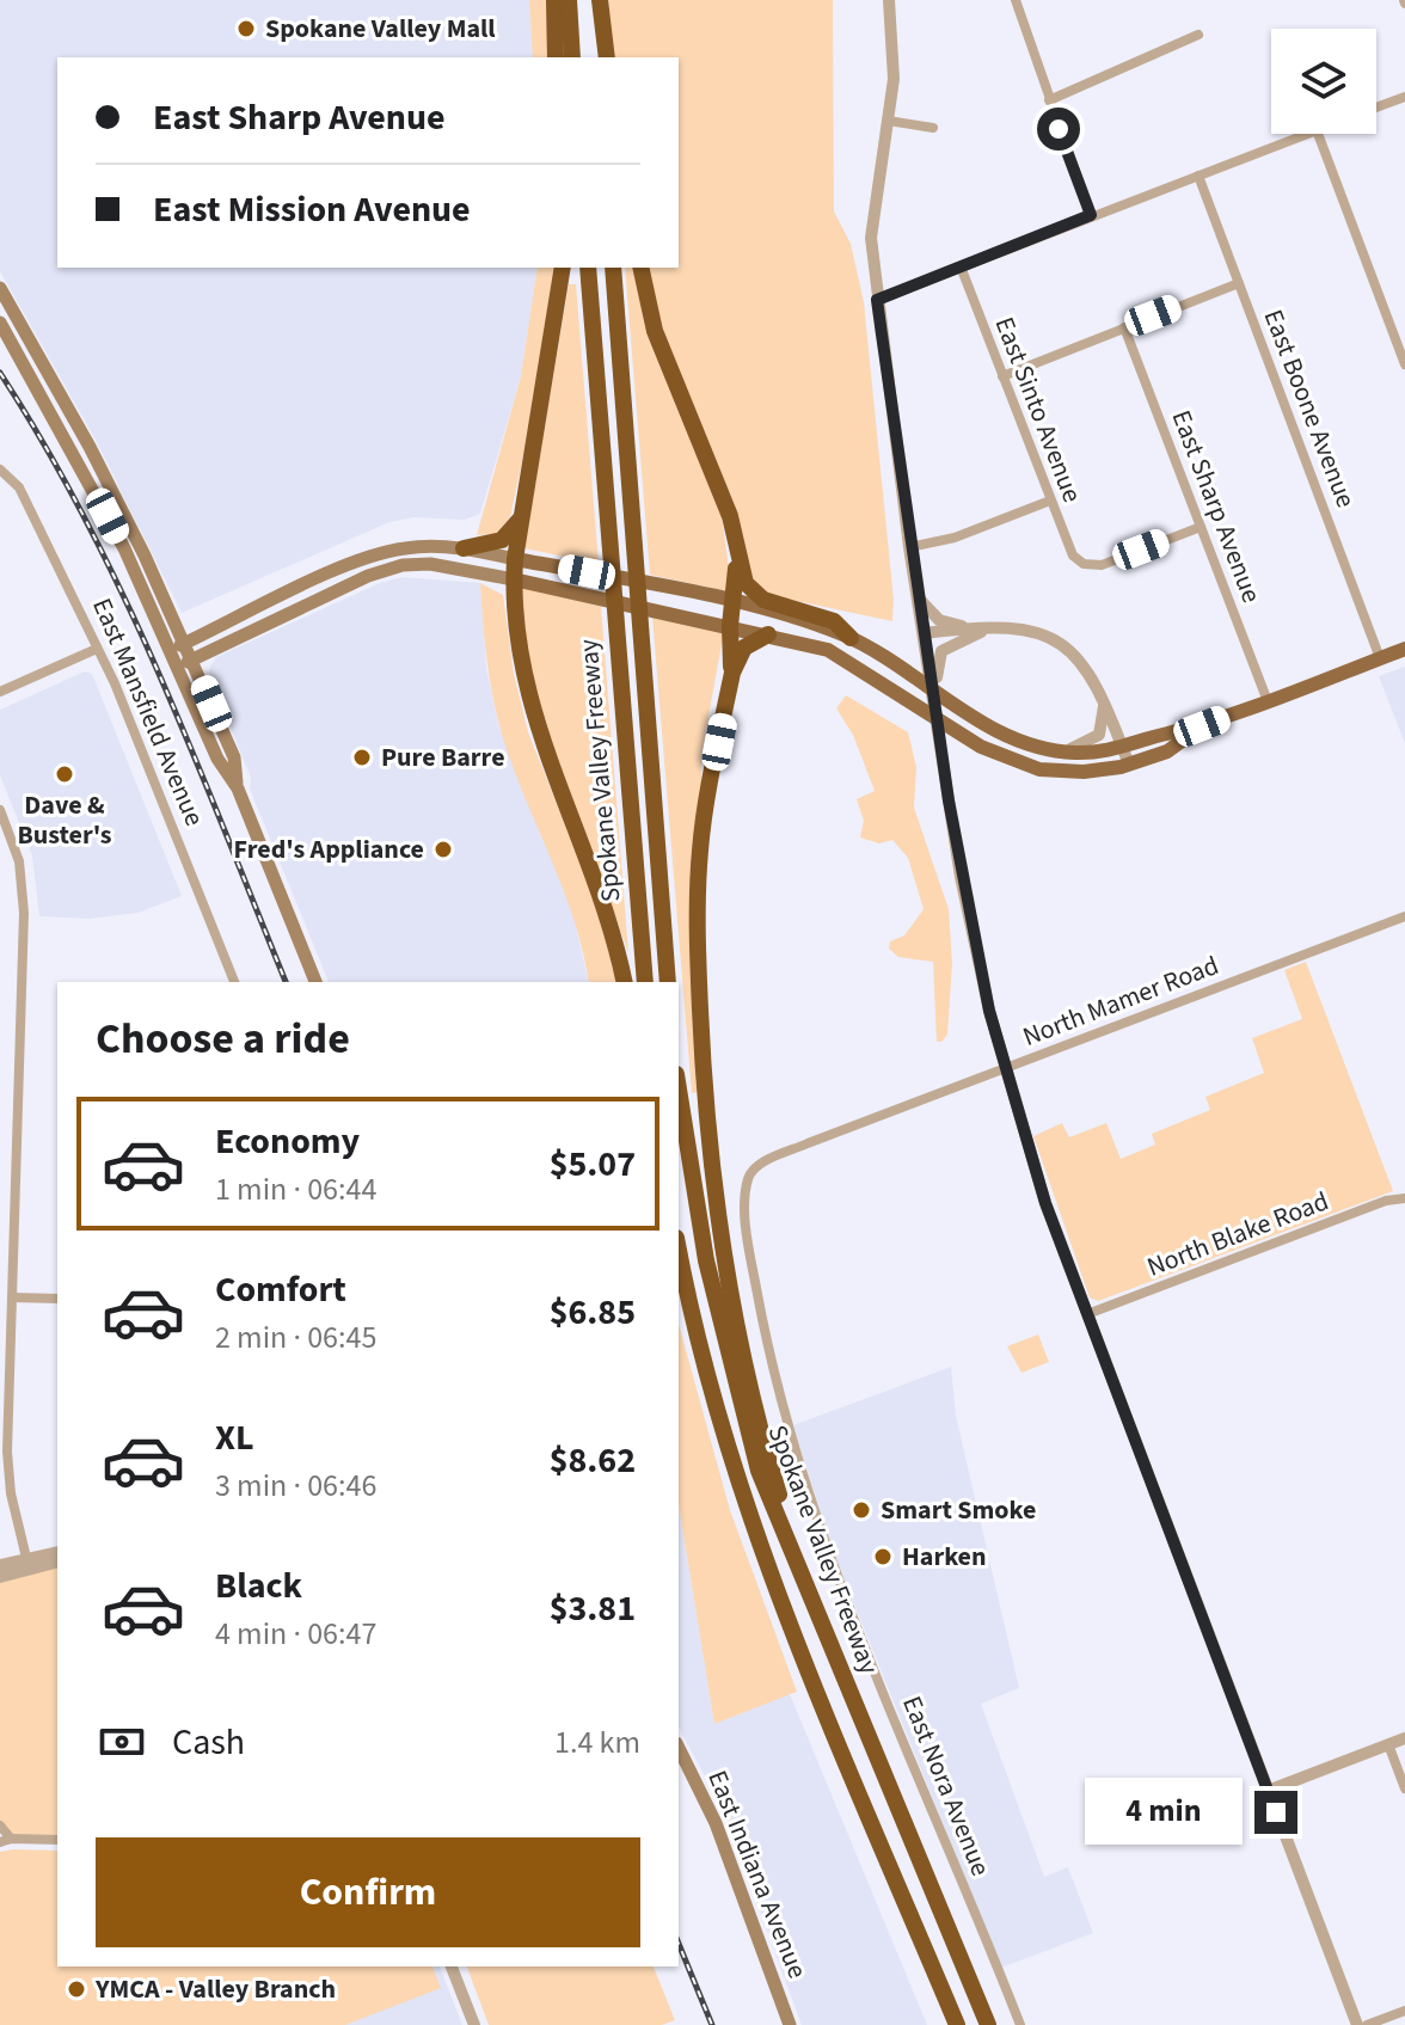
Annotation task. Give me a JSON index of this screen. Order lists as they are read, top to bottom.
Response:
{
  "streets": {
    "highway": ["Spokane Valley Freeway"],
    "main road": ["East Indiana Avenue"],
    "street": [
      "East Boone Avenue",
      "East Sinto Avenue",
      "East Sharp Avenue",
      "East Mansfield Avenue",
      "North Mamer Road",
      "North Blake Road",
      "East Nora Avenue"
    ]
  },
  "crossings": [
    ["East Sinto Avenue", "East Sharp Avenue"],
    ["North Mamer Road", "East Nora Avenue"]
  ],
  "places": [
    "Spokane Valley Mall",
    "Pure Barre",
    "Dave & Buster's",
    "Fred's Appliance",
    "Smart Smoke",
    "Harken",
    "YMCA - Valley Branch"
  ],
  "page": {
    "banner": ["East Sharp Avenue", "East Mission Avenue"],
    "heading": "Choose a ride",
    "list": [
      {
        "name": "Economy",
        "note": "1 min · 06:44",
        "value": "$5.07"
      },
      {
        "name": "Comfort",
        "note": "2 min · 06:45",
        "value": "$6.85"
      },
      {
        "name": "XL",
        "note": "3 min · 06:46",
        "value": "$8.62"
      },
      {
        "name": "Black",
        "note": "4 min · 06:47",
        "value": "$3.81"
      }
    ],
    "pay": ["Cash", "1.4 km"],
    "bubble": "4 min",
    "buttons": "Confirm"
  }
}
